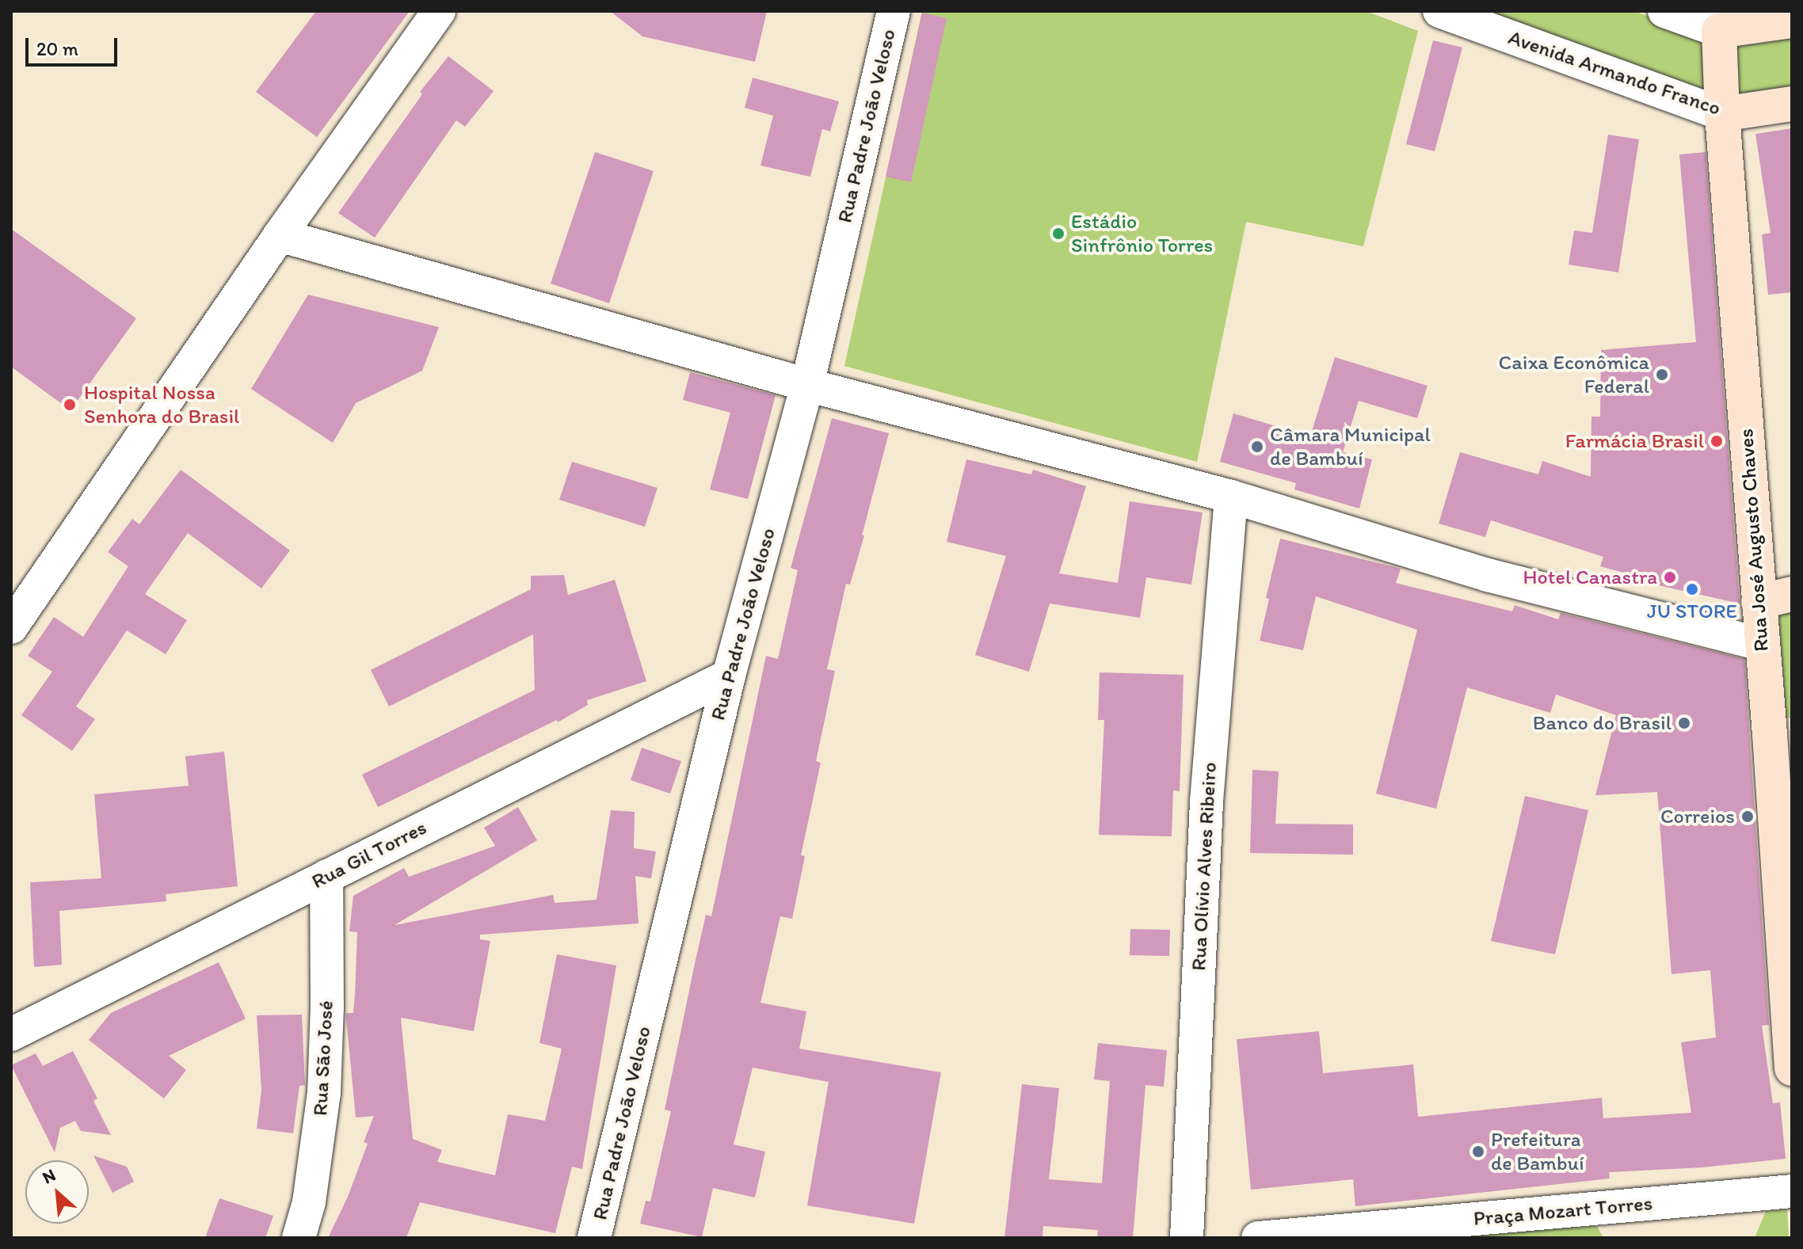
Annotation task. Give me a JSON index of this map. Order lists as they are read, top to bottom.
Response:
{
  "streets": {
    "street": [
      "Avenida Armando Franco",
      "Rua Padre João Veloso",
      "Rua José Augusto Chaves",
      "Rua Gil Torres",
      "Rua Olívio Alves Ribeiro",
      "Rua São José",
      "Praça Mozart Torres"
    ]
  },
  "crossings": [
    ["Avenida Armando Franco", "Rua José Augusto Chaves"],
    ["Rua Padre João Veloso", "Rua Gil Torres"],
    ["Rua Gil Torres", "Rua São José"]
  ],
  "places": [
    "Estádio Sinfrônio Torres",
    "Caixa Econômica Federal",
    "Hospital Nossa Senhora do Brasil",
    "Farmácia Brasil",
    "Câmara Municipal de Bambuí",
    "Hotel Canastra",
    "JU STORE",
    "Banco do Brasil",
    "Correios",
    "Prefeitura de Bambuí"
  ],
  "scale_bar": "20 m",
  "north": "top left"
}
